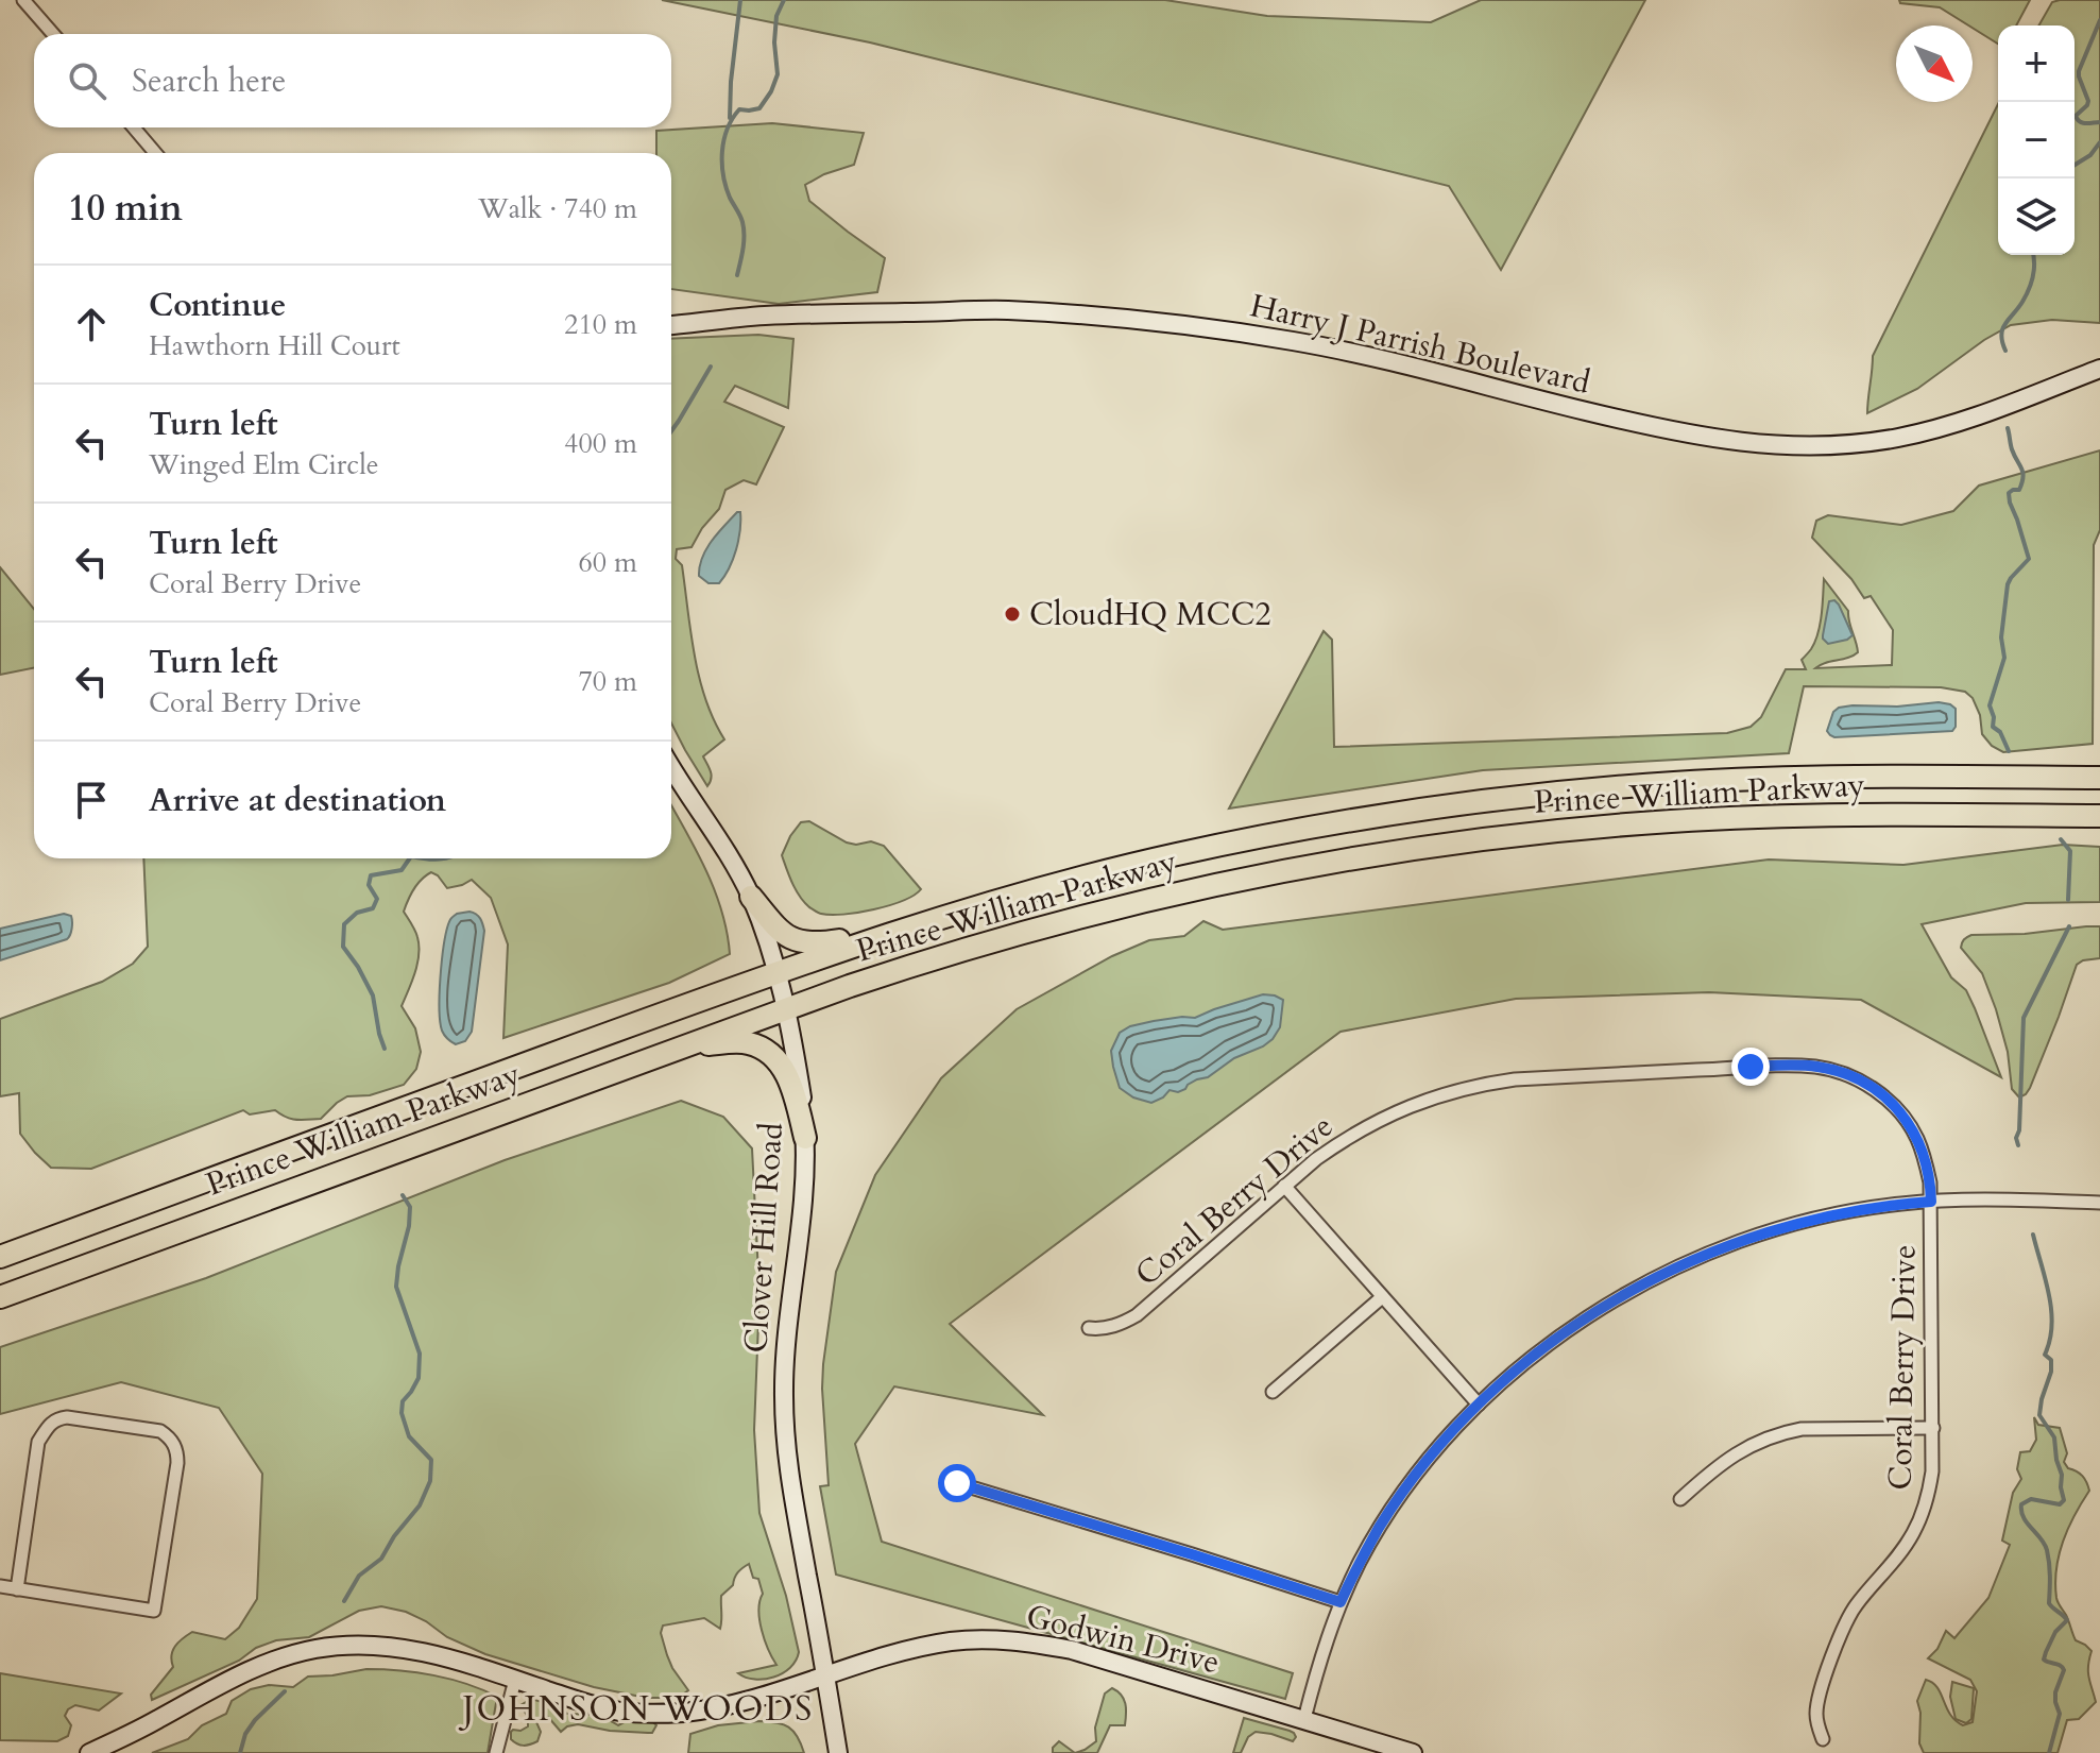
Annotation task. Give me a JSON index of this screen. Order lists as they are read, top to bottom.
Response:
{
  "streets": {
    "highway": ["Prince William Parkway"],
    "street": [
      "Harry J Parrish Boulevard",
      "Coral Berry Drive",
      "Clover Hill Road",
      "Godwin Drive"
    ]
  },
  "crossings": [
    ["Prince William Parkway", "Clover Hill Road"],
    ["Clover Hill Road", "Godwin Drive"]
  ],
  "districts": ["JOHNSON WOODS"],
  "places": ["CloudHQ MCC2"],
  "north": "bottom right",
  "page": {
    "map_buttons": ["+", "−"],
    "search": "Search here",
    "heading": ["10 min", "Walk · 740 m"],
    "list": [
      ["Continue", "Hawthorn Hill Court", "210 m"],
      ["Turn left", "Winged Elm Circle", "400 m"],
      ["Turn left", "Coral Berry Drive", "60 m"],
      ["Turn left", "Coral Berry Drive", "70 m"],
      "Arrive at destination"
    ]
  }
}
